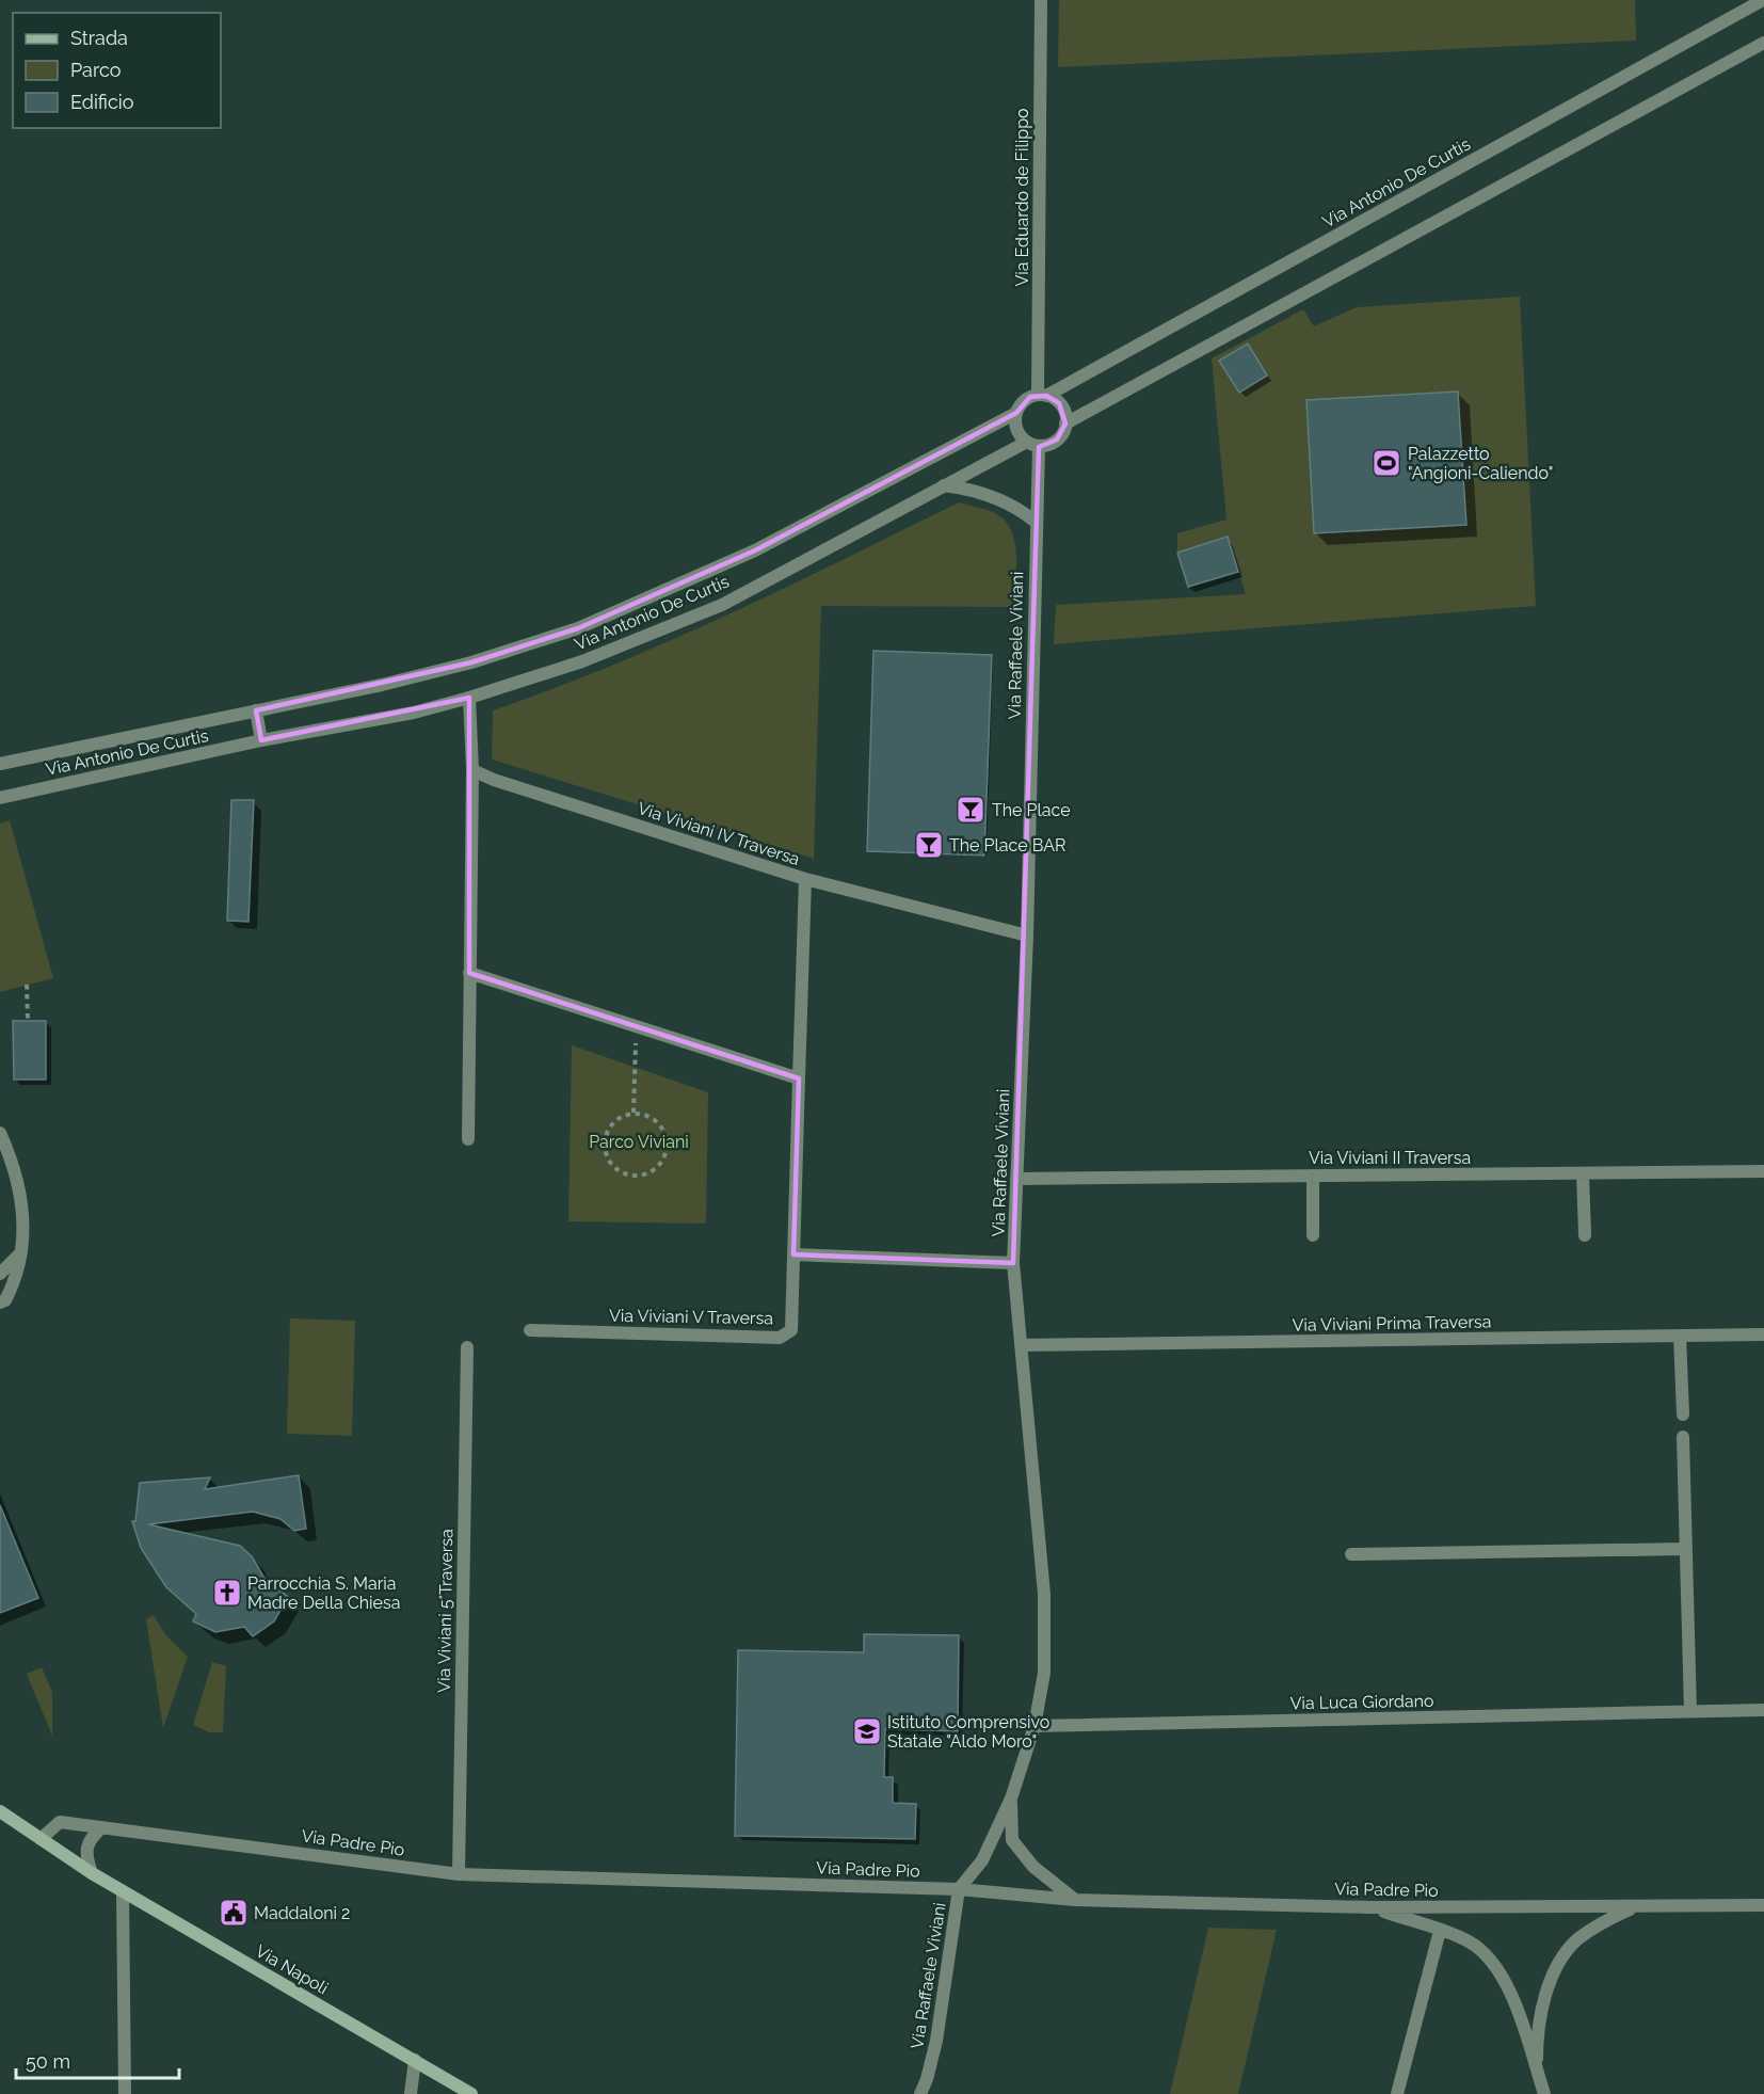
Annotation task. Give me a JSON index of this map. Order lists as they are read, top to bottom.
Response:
{
  "streets": {
    "main road": ["Via Napoli"],
    "street": [
      "Via Antonio De Curtis",
      "Via Eduardo de Filippo",
      "Via Raffaele Viviani",
      "Via Viviani IV Traversa",
      "Via Viviani II Traversa",
      "Via Viviani V Traversa",
      "Via Viviani Prima Traversa",
      "Via Viviani 5°Traversa",
      "Via Luca Giordano",
      "Via Padre Pio"
    ]
  },
  "crossings": [
    ["Via Antonio De Curtis", "Via Eduardo de Filippo"],
    ["Via Antonio De Curtis", "Via Raffaele Viviani"],
    ["Via Eduardo de Filippo", "Via Raffaele Viviani"],
    ["Via Raffaele Viviani", "Via Viviani IV Traversa"],
    ["Via Raffaele Viviani", "Via Viviani II Traversa"],
    ["Via Raffaele Viviani", "Via Viviani Prima Traversa"],
    ["Via Raffaele Viviani", "Via Luca Giordano"],
    ["Via Raffaele Viviani", "Via Padre Pio"],
    ["Via Viviani IV Traversa", "Via Viviani V Traversa"],
    ["Via Viviani 5°Traversa", "Via Padre Pio"],
    ["Via Padre Pio", "Via Napoli"]
  ],
  "parks": ["Parco Viviani"],
  "places": {
    "sports": ["Palazzetto \"Angioni-Caliendo\""],
    "bar": ["The Place", "The Place BAR"],
    "church": ["Parrocchia S. Maria Madre Della Chiesa"],
    "school or university": ["Istituto Comprensivo Statale \"Aldo Moro\""],
    "public building": ["Maddaloni 2"]
  },
  "legend": ["Strada", "Parco", "Edificio"],
  "scale_bar": "50 m"
}
